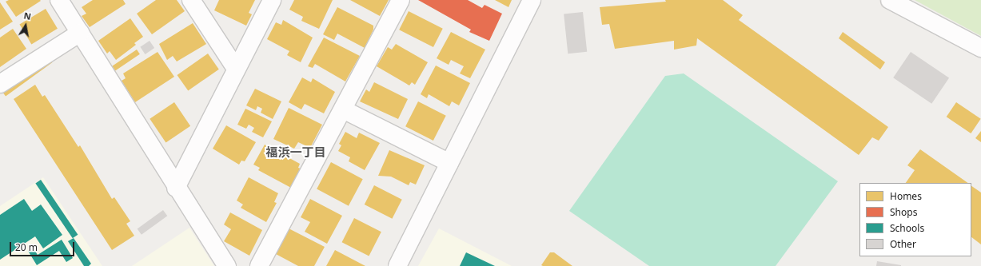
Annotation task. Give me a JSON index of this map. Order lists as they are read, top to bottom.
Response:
{
  "districts": ["福浜一丁目"],
  "legend": [
    "Homes",
    "Shops",
    "Schools",
    "Other"
  ],
  "scale_bar": "20 m",
  "north": "top"
}
